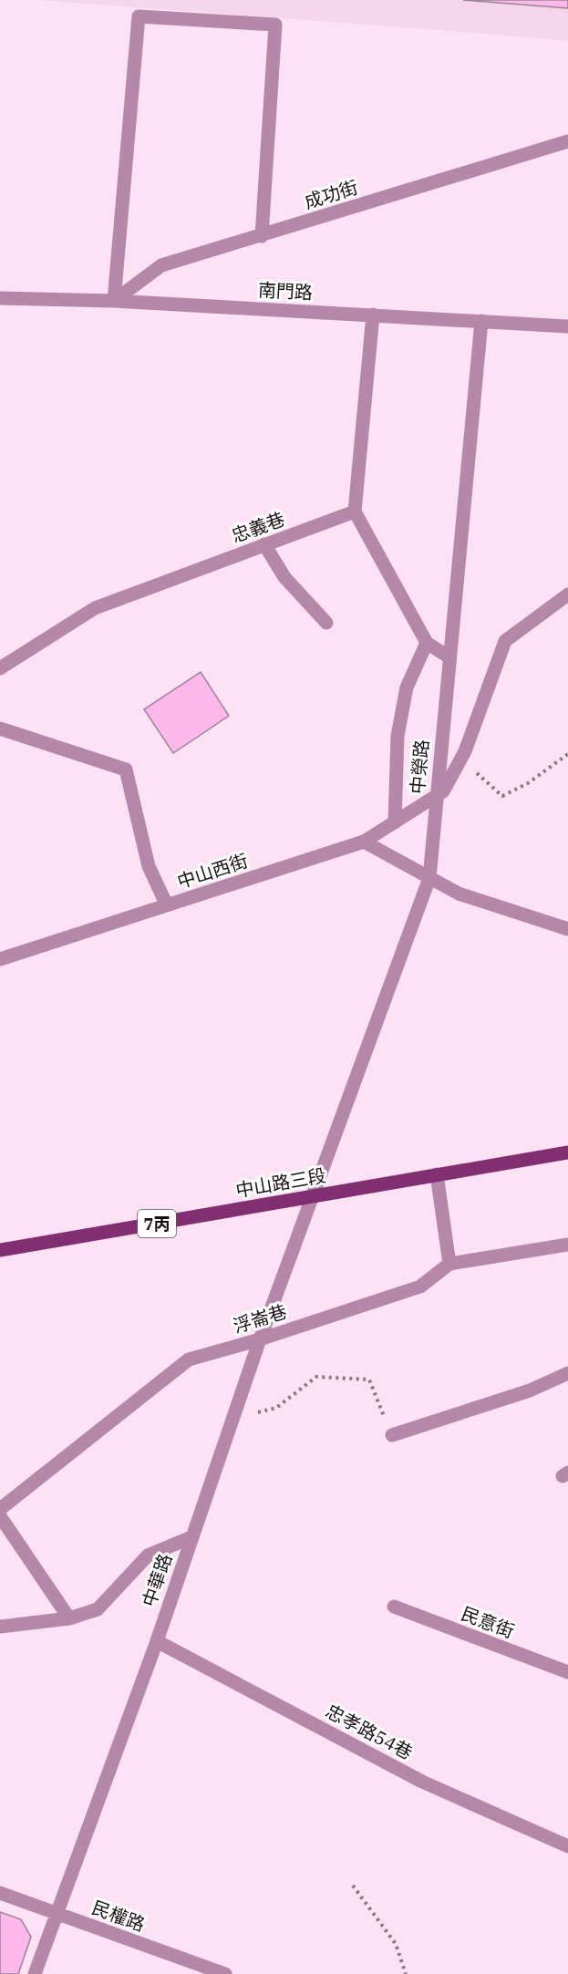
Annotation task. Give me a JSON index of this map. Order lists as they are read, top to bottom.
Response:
{
  "streets": {
    "main road": ["中山路三段", "7丙"],
    "street": [
      "成功街",
      "南門路",
      "忠義巷",
      "中榮路",
      "中山西街",
      "浮崙巷",
      "中華路",
      "民意街",
      "忠孝路54巷",
      "民權路"
    ]
  },
  "crossings": [
    ["成功街", "南門路"],
    ["南門路", "中榮路"],
    ["中榮路", "中山西街"],
    ["中榮路", "中山路三段"],
    ["中榮路", "中華路"],
    ["中山路三段", "中華路"],
    ["浮崙巷", "中華路"],
    ["中華路", "忠孝路54巷"],
    ["中華路", "民權路"]
  ]
}
